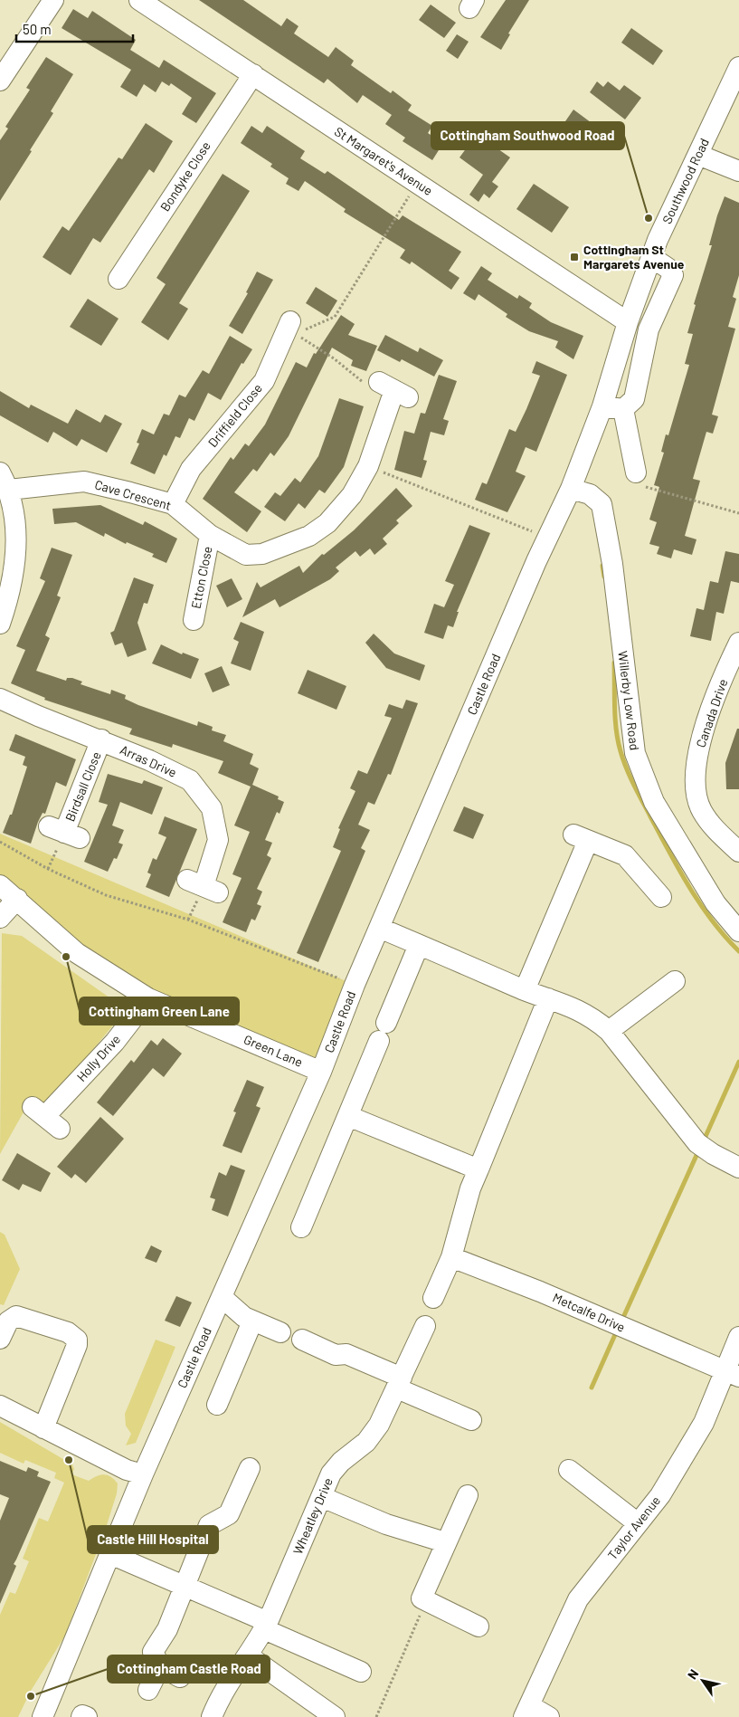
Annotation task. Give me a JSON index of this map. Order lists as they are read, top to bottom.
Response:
{
  "streets": {
    "street": [
      "St Margaret's Avenue",
      "Bondyke Close",
      "Southwood Road",
      "Driffield Close",
      "Cave Crescent",
      "Etton Close",
      "Castle Road",
      "Willerby Low Road",
      "Canada Drive",
      "Arras Drive",
      "Birdsall Close",
      "Green Lane",
      "Holly Drive",
      "Metcalfe Drive",
      "Wheatley Drive",
      "Taylor Avenue"
    ]
  },
  "crossings": [
    ["St Margaret's Avenue", "Bondyke Close"],
    ["St Margaret's Avenue", "Southwood Road"],
    ["St Margaret's Avenue", "Castle Road"],
    ["Southwood Road", "Castle Road"],
    ["Driffield Close", "Cave Crescent"],
    ["Cave Crescent", "Etton Close"],
    ["Castle Road", "Willerby Low Road"],
    ["Castle Road", "Green Lane"],
    ["Arras Drive", "Birdsall Close"],
    ["Green Lane", "Holly Drive"],
    ["Metcalfe Drive", "Taylor Avenue"]
  ],
  "places": {
    "other": [
      "Cottingham Southwood Road",
      "Cottingham Green Lane",
      "Castle Hill Hospital",
      "Cottingham Castle Road"
    ],
    "transit": ["Cottingham St Margarets Avenue"]
  },
  "scale_bar": "50 m",
  "north": "top left"
}
